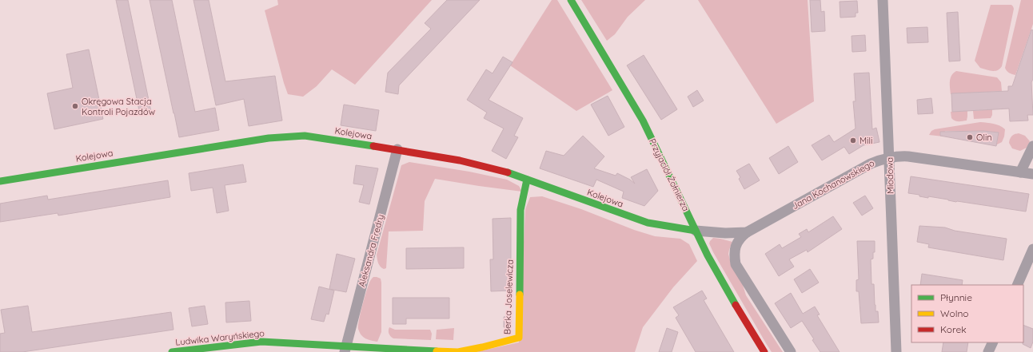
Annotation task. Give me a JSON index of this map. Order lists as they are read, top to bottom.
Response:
{
  "streets": {
    "street": [
      "Kolejowa",
      "Przyjaciół Żołnierza",
      "Miodowa",
      "Jana Kochanowskiego",
      "Aleksandra Fredry",
      "Berka Joselewicza",
      "Ludwika Waryńskiego"
    ]
  },
  "crossings": [
    ["Kolejowa", "Przyjaciół Żołnierza"],
    ["Kolejowa", "Jana Kochanowskiego"],
    ["Kolejowa", "Aleksandra Fredry"],
    ["Kolejowa", "Berka Joselewicza"],
    ["Przyjaciół Żołnierza", "Jana Kochanowskiego"],
    ["Miodowa", "Jana Kochanowskiego"],
    ["Aleksandra Fredry", "Berka Joselewicza"],
    ["Aleksandra Fredry", "Ludwika Waryńskiego"],
    ["Berka Joselewicza", "Ludwika Waryńskiego"]
  ],
  "places": ["Okręgowa Stacja Kontroli Pojazdów", "Olin", "Mili"],
  "legend": ["Płynnie", "Wolno", "Korek"]
}
